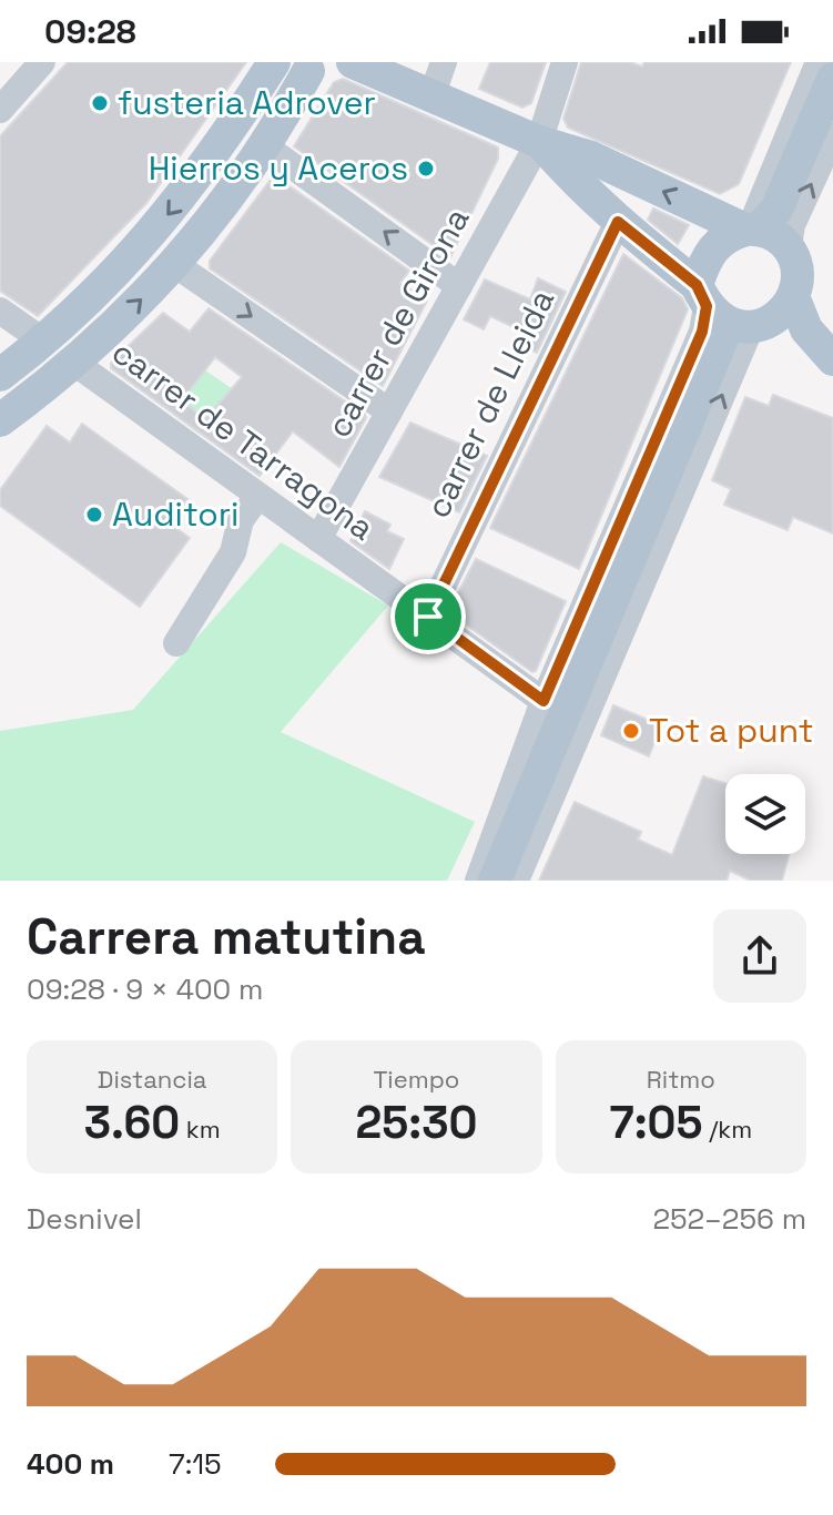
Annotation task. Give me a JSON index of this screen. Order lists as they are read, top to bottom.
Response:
{
  "streets": {
    "street": ["carrer de Girona", "carrer de Lleida", "carrer de Tarragona"]
  },
  "crossings": [
    ["carrer de Girona", "carrer de Tarragona"],
    ["carrer de Lleida", "carrer de Tarragona"]
  ],
  "places": [
    "fusteria Adrover",
    "Hierros y Aceros",
    "Auditori",
    "Tot a punt"
  ],
  "page": {
    "status": "09:28",
    "heading": ["Carrera matutina", "09:28 · 9 × 400 m"],
    "stats": [
      ["Distancia", "3.60 km"],
      ["Tiempo", "25:30"],
      ["Ritmo", "7:05 /km"]
    ],
    "chart": ["Desnivel", "252–256 m"],
    "list": [
      {
        "name": "400 m",
        "note": "7:15"
      }
    ]
  }
}
